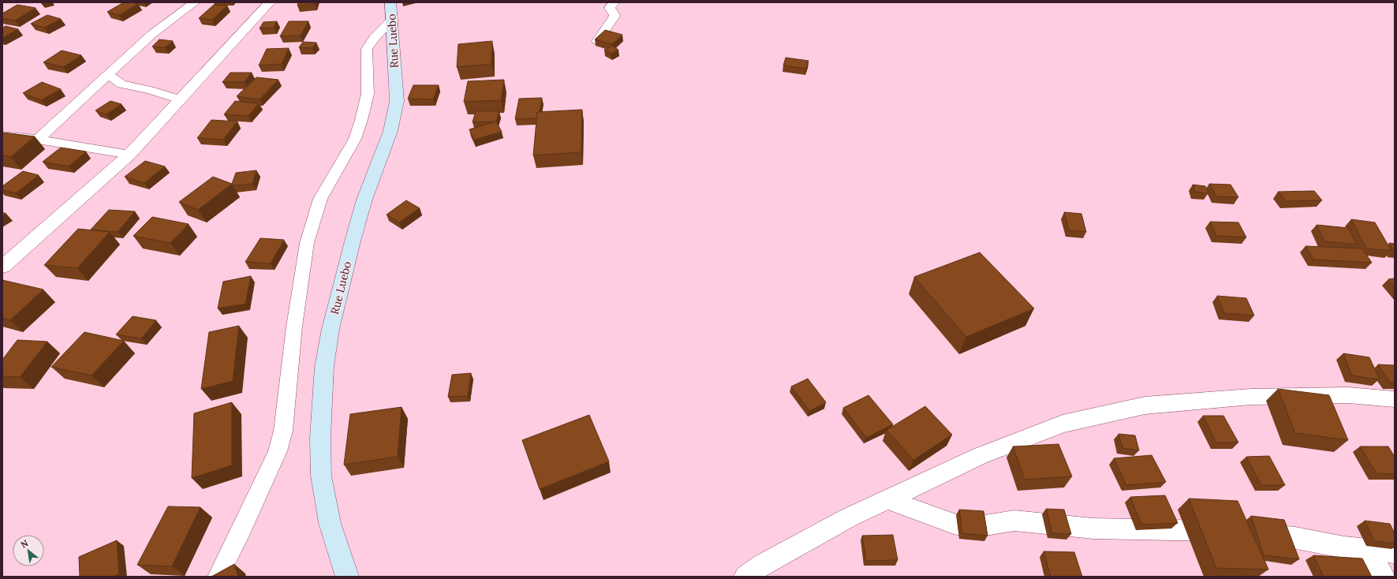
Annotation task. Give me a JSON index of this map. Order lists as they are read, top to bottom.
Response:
{
  "streets": {
    "street": ["Rue Luebo"]
  },
  "north": "top left"
}
